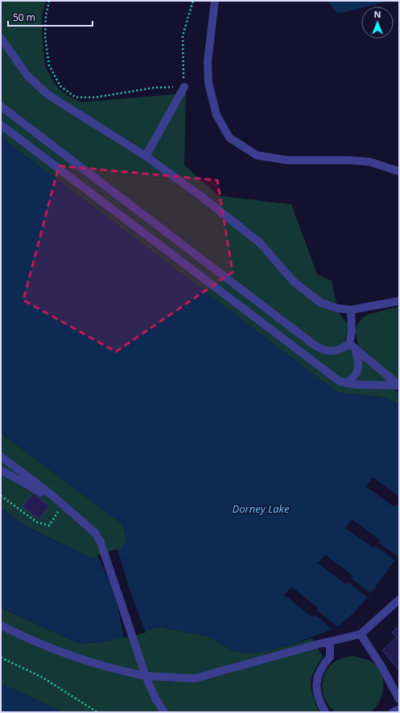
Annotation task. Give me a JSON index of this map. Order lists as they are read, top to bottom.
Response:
{
  "water": ["Dorney Lake"],
  "scale_bar": "50 m",
  "north": "top"
}
